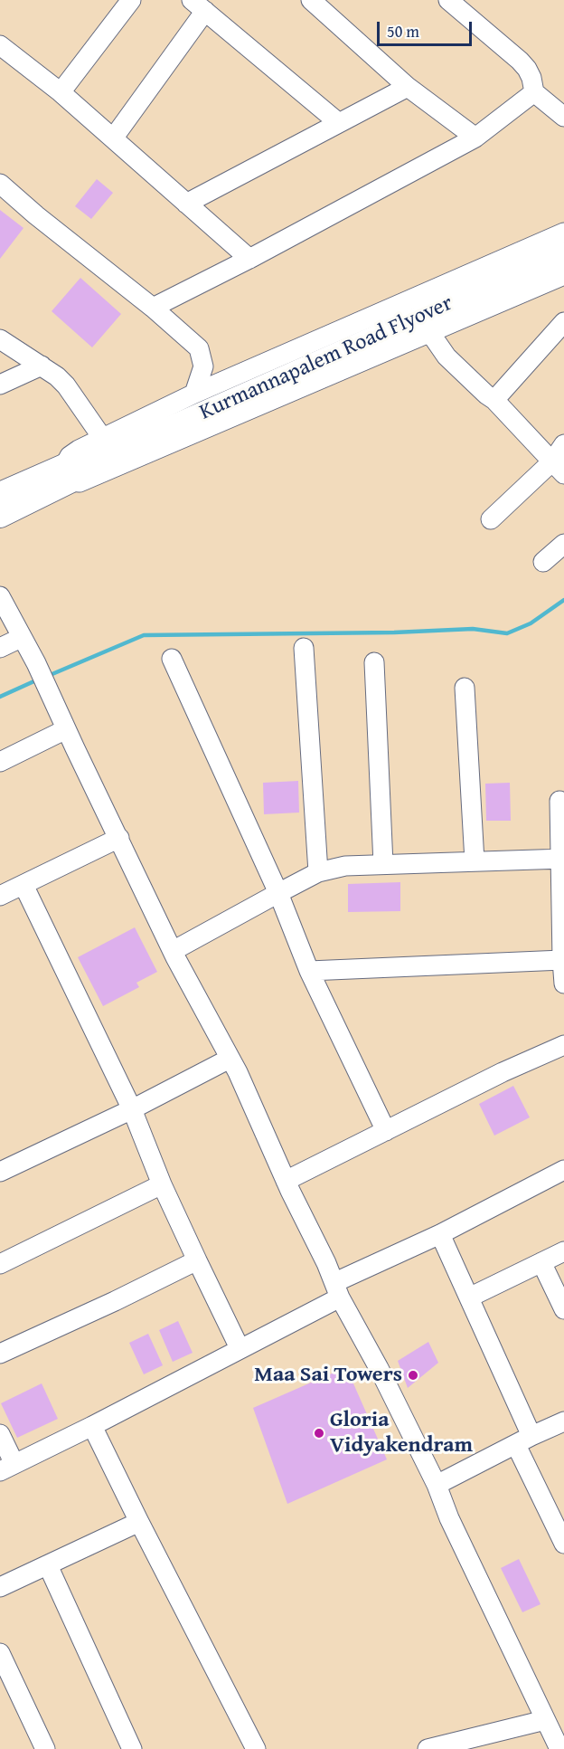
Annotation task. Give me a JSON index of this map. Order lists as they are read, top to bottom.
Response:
{
  "streets": {
    "main road": ["Kurmannapalem Road Flyover"]
  },
  "places": ["Maa Sai Towers", "Gloria Vidyakendram"],
  "scale_bar": "50 m"
}
